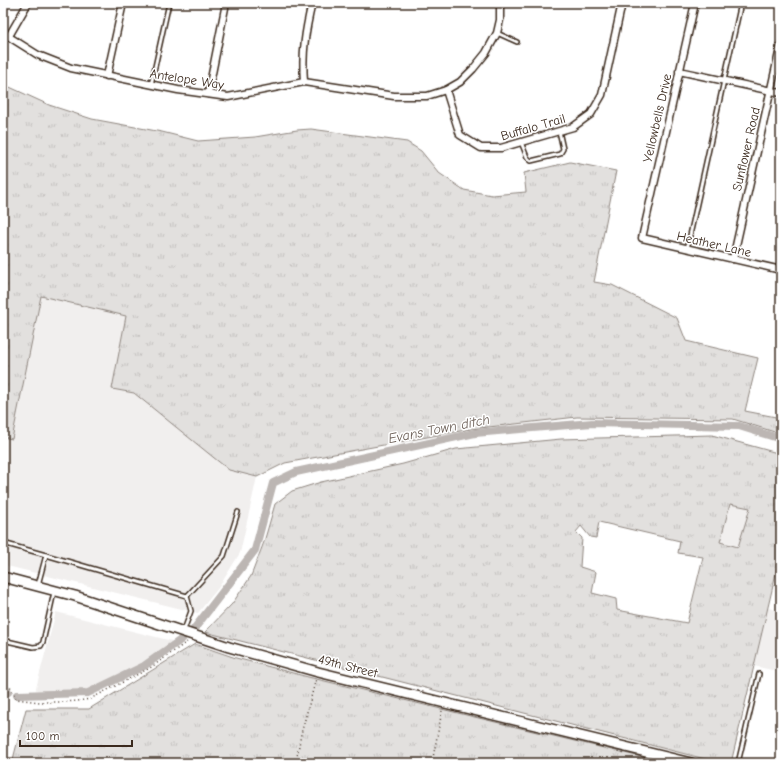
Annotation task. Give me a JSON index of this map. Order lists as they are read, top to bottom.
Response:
{
  "streets": {
    "street": [
      "Antelope Way",
      "Yellowbells Drive",
      "Buffalo Trail",
      "Sunflower Road",
      "Heather Lane",
      "49th Street"
    ]
  },
  "crossings": [
    ["Antelope Way", "Buffalo Trail"],
    ["Yellowbells Drive", "Heather Lane"],
    ["Sunflower Road", "Heather Lane"]
  ],
  "water": ["Evans Town ditch"],
  "scale_bar": "100 m"
}
